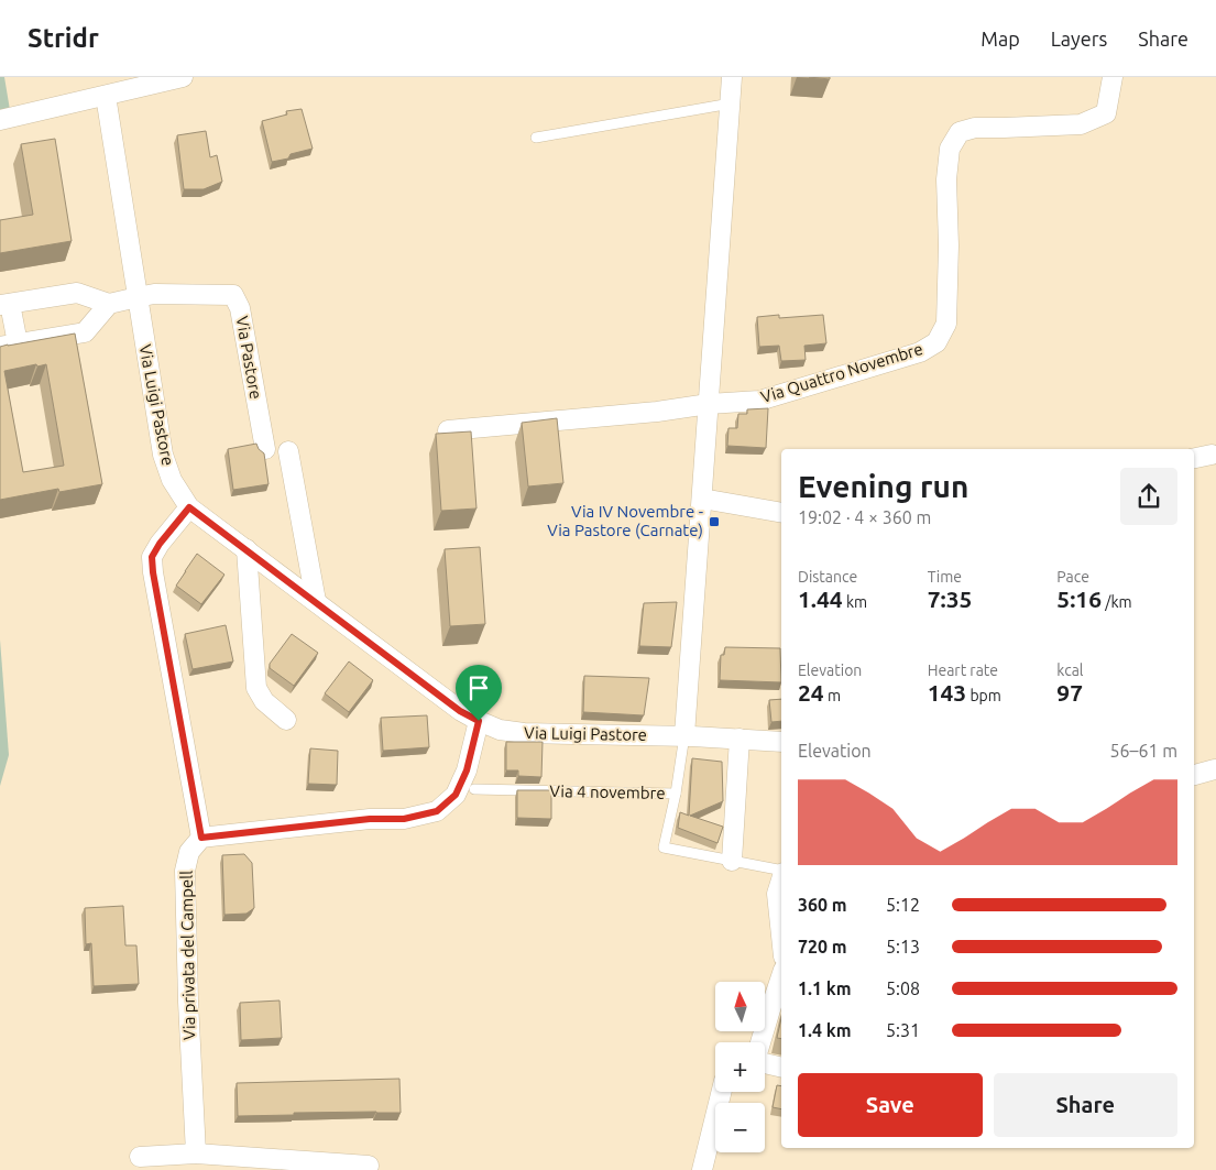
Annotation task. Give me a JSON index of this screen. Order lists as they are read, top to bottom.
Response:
{
  "streets": {
    "street": [
      "Via Pastore",
      "Via Quattro Novembre",
      "Via Luigi Pastore",
      "Via privata del Campell"
    ],
    "lane": ["Via 4 novembre"]
  },
  "crossings": [
    ["Via Pastore", "Via Luigi Pastore"]
  ],
  "places": {
    "transit": ["Via IV Novembre - Via Pastore (Carnate)"]
  },
  "north": "top",
  "page": {
    "header": "Stridr",
    "nav": ["Map", "Layers", "Share"],
    "heading": ["Evening run", "19:02 · 4 × 360 m"],
    "stats": [
      ["Distance", "1.44 km"],
      ["Time", "7:35"],
      ["Pace", "5:16 /km"],
      ["Elevation", "24 m"],
      ["Heart rate", "143 bpm"],
      ["kcal", "97"]
    ],
    "chart": ["Elevation", "56–61 m"],
    "list": [
      {
        "name": "360 m",
        "note": "5:12"
      },
      {
        "name": "720 m",
        "note": "5:13"
      },
      {
        "name": "1.1 km",
        "note": "5:08"
      },
      {
        "name": "1.4 km",
        "note": "5:31"
      }
    ],
    "map_buttons": ["+", "−"],
    "buttons": ["Save", "Share"]
  }
}
